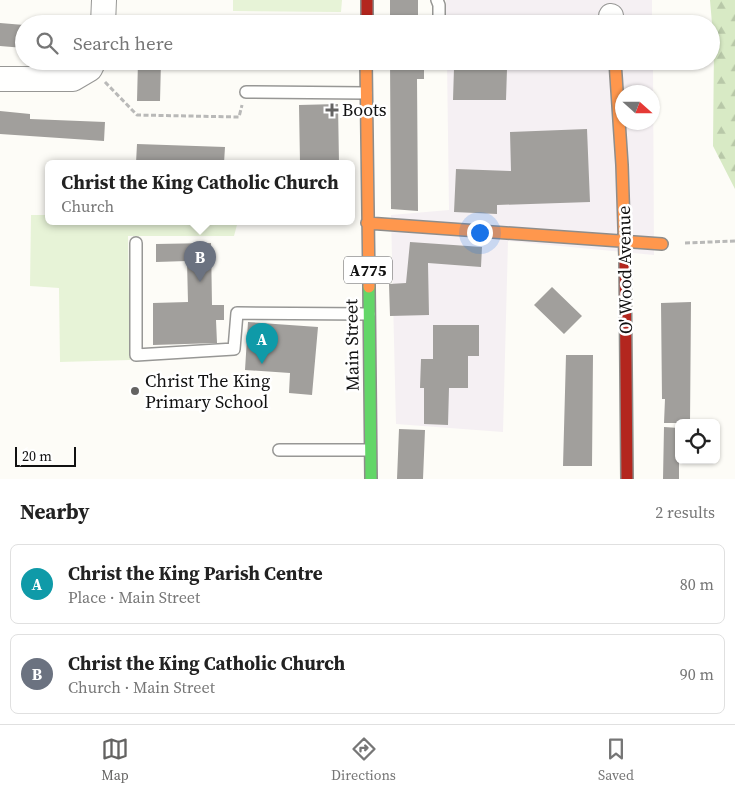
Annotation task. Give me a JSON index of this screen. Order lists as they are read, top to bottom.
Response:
{
  "streets": {
    "street": ["A775", "O' Wood Avenue", "Main Street"]
  },
  "places": {
    "health": ["Boots"],
    "other": ["Christ The King Primary School"]
  },
  "scale_bar": "20 m",
  "north": "right",
  "page": {
    "search": "Search here",
    "popup": ["Christ the King Catholic Church", "Church"],
    "pins": ["B", "A"],
    "scale": "20 m",
    "heading": ["Nearby", "2 results"],
    "list": [
      {
        "mark": "A",
        "name": "Christ the King Parish Centre",
        "note": "Place · Main Street",
        "value": "80 m"
      },
      {
        "mark": "B",
        "name": "Christ the King Catholic Church",
        "note": "Church · Main Street",
        "value": "90 m"
      }
    ],
    "nav": ["Map", "Directions", "Saved"]
  }
}
